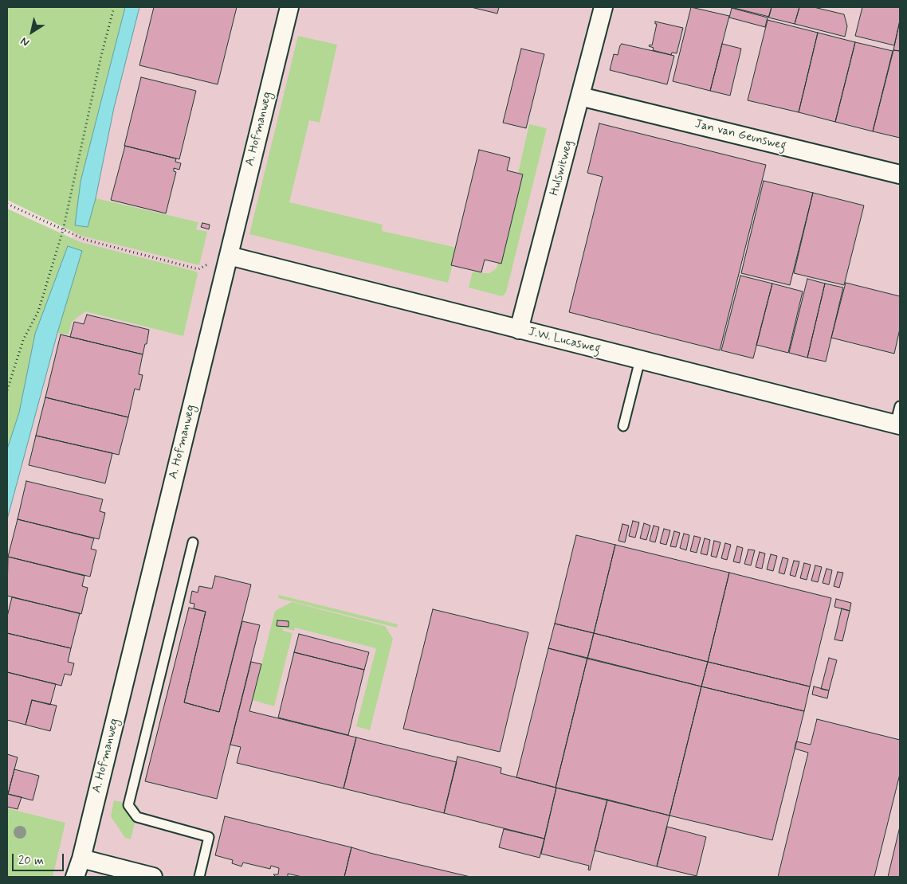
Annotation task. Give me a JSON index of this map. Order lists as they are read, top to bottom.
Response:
{
  "streets": {
    "street": [
      "A. Hofmanweg",
      "Jan van Geunsweg",
      "Hulswitweg",
      "J.W. Lucasweg"
    ]
  },
  "crossings": [
    ["A. Hofmanweg", "J.W. Lucasweg"],
    ["Jan van Geunsweg", "Hulswitweg"],
    ["Hulswitweg", "J.W. Lucasweg"]
  ],
  "scale_bar": "20 m",
  "north": "bottom left"
}
